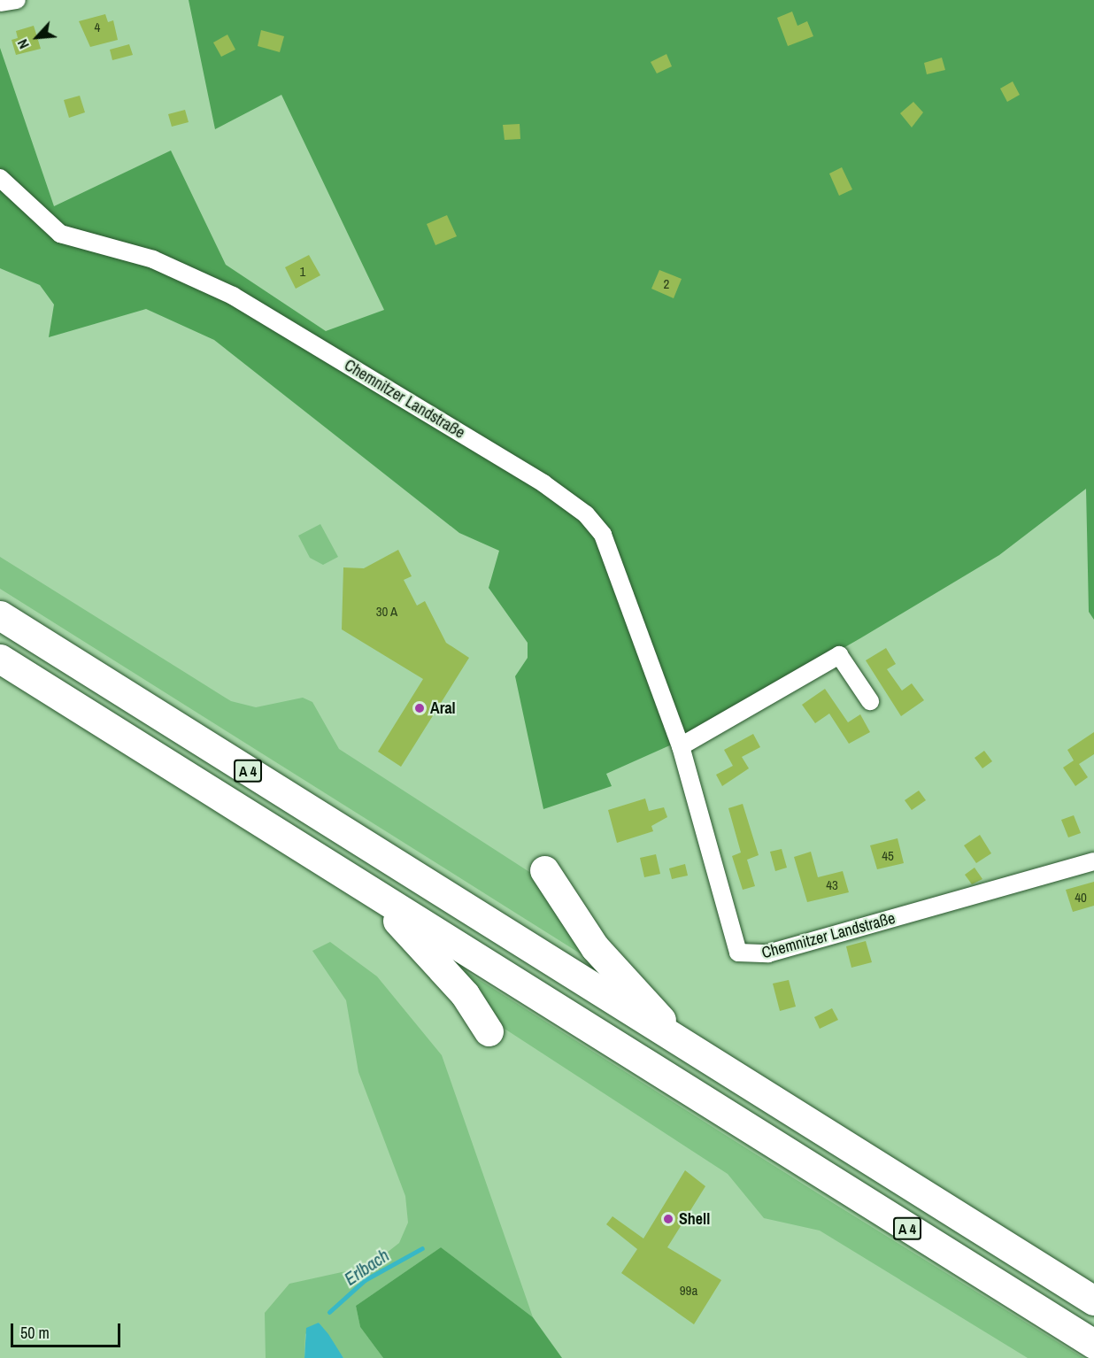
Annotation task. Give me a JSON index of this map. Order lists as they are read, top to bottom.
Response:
{
  "streets": {
    "highway": ["A 4"],
    "street": ["Chemnitzer Landstraße"]
  },
  "water": ["Erlbach"],
  "places": ["Aral", "Shell"],
  "house_numbers": [
    "4",
    "1",
    "2",
    "30 A",
    "45",
    "43",
    "40",
    "99a"
  ],
  "scale_bar": "50 m",
  "north": "bottom left"
}
